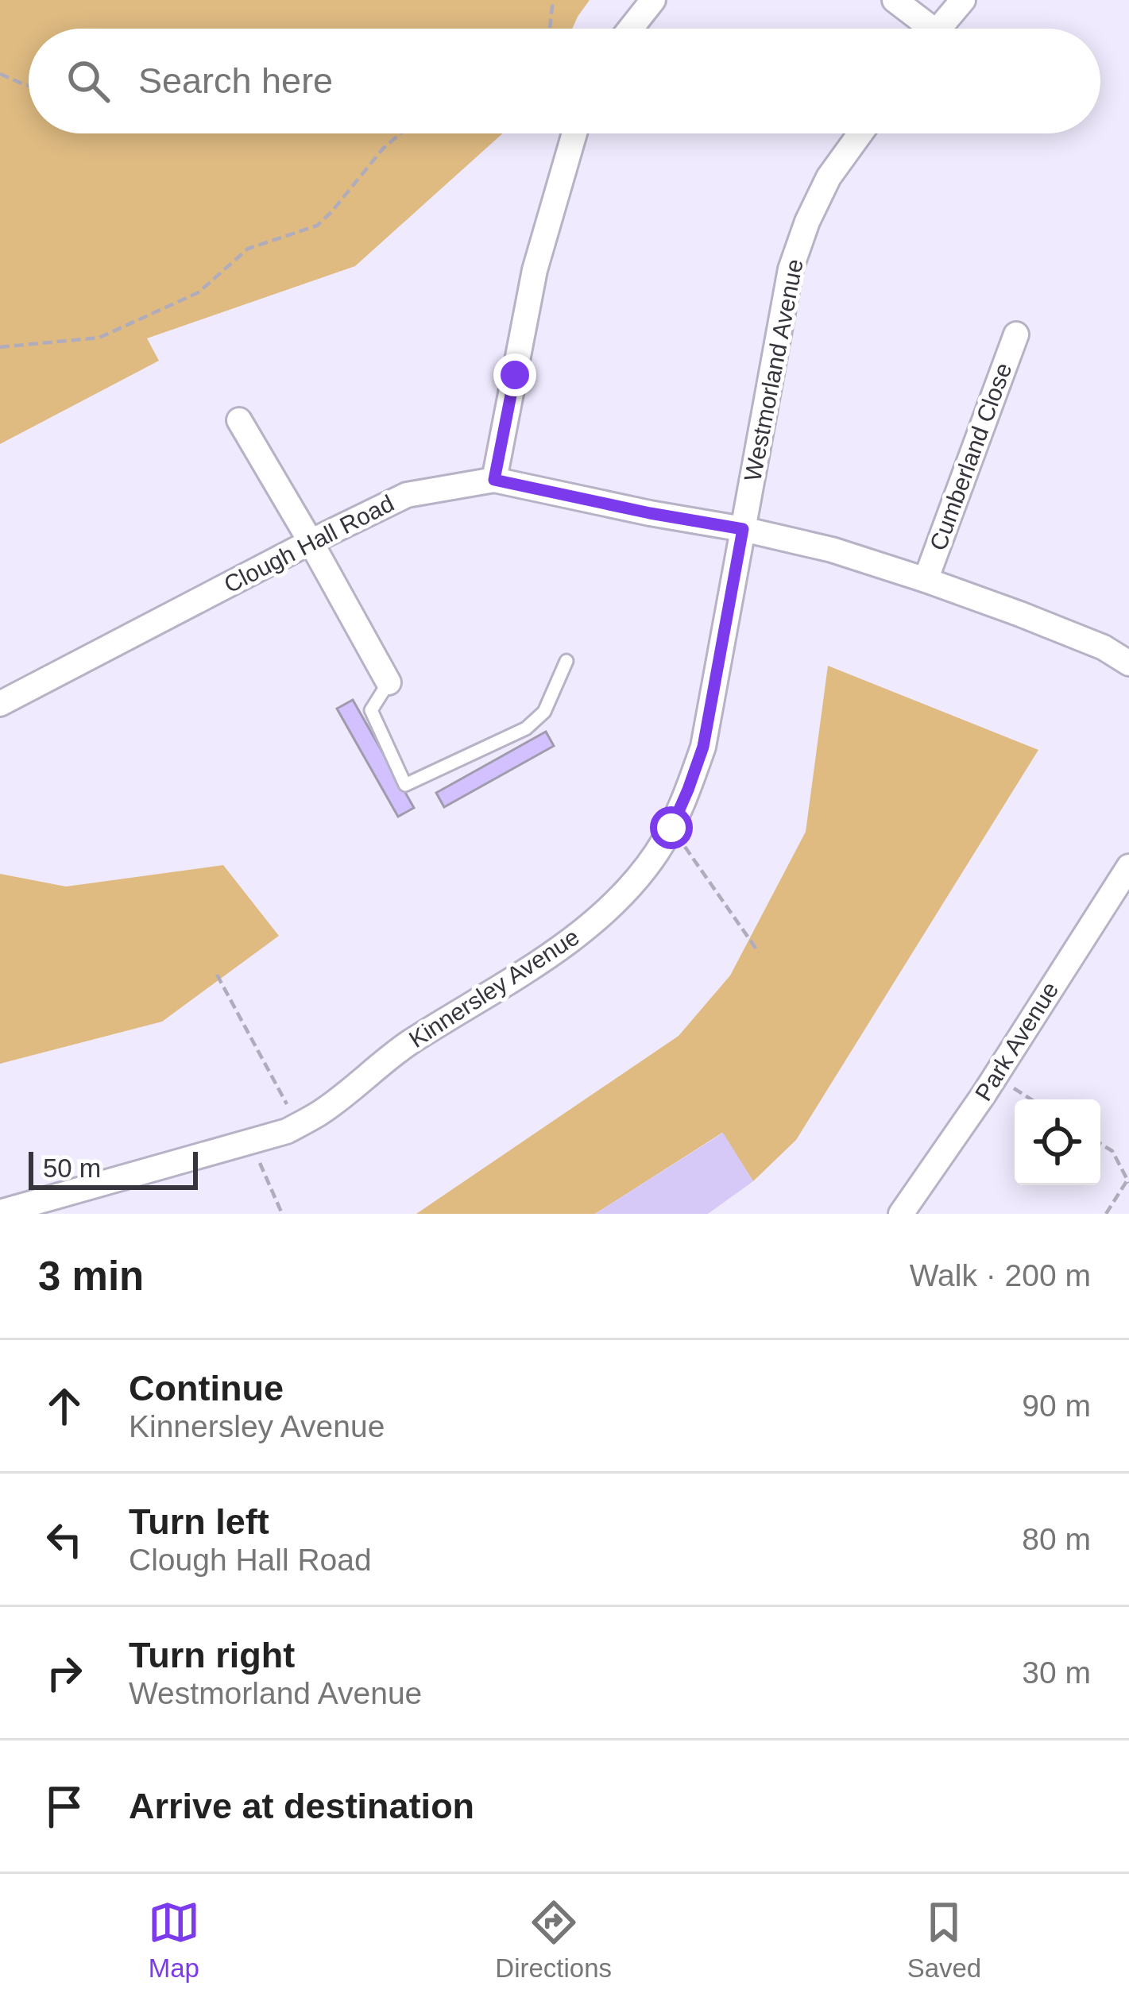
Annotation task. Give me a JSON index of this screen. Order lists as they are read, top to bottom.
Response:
{
  "streets": {
    "street": [
      "Westmorland Avenue",
      "Cumberland Close",
      "Clough Hall Road",
      "Kinnersley Avenue",
      "Park Avenue"
    ]
  },
  "crossings": [
    ["Westmorland Avenue", "Clough Hall Road"],
    ["Westmorland Avenue", "Kinnersley Avenue"],
    ["Cumberland Close", "Clough Hall Road"],
    ["Clough Hall Road", "Kinnersley Avenue"]
  ],
  "scale_bar": "50 m",
  "page": {
    "search": "Search here",
    "scale": "50 m",
    "heading": ["3 min", "Walk · 200 m"],
    "list": [
      ["Continue", "Kinnersley Avenue", "90 m"],
      ["Turn left", "Clough Hall Road", "80 m"],
      ["Turn right", "Westmorland Avenue", "30 m"],
      "Arrive at destination"
    ],
    "nav": ["Map", "Directions", "Saved"]
  }
}
